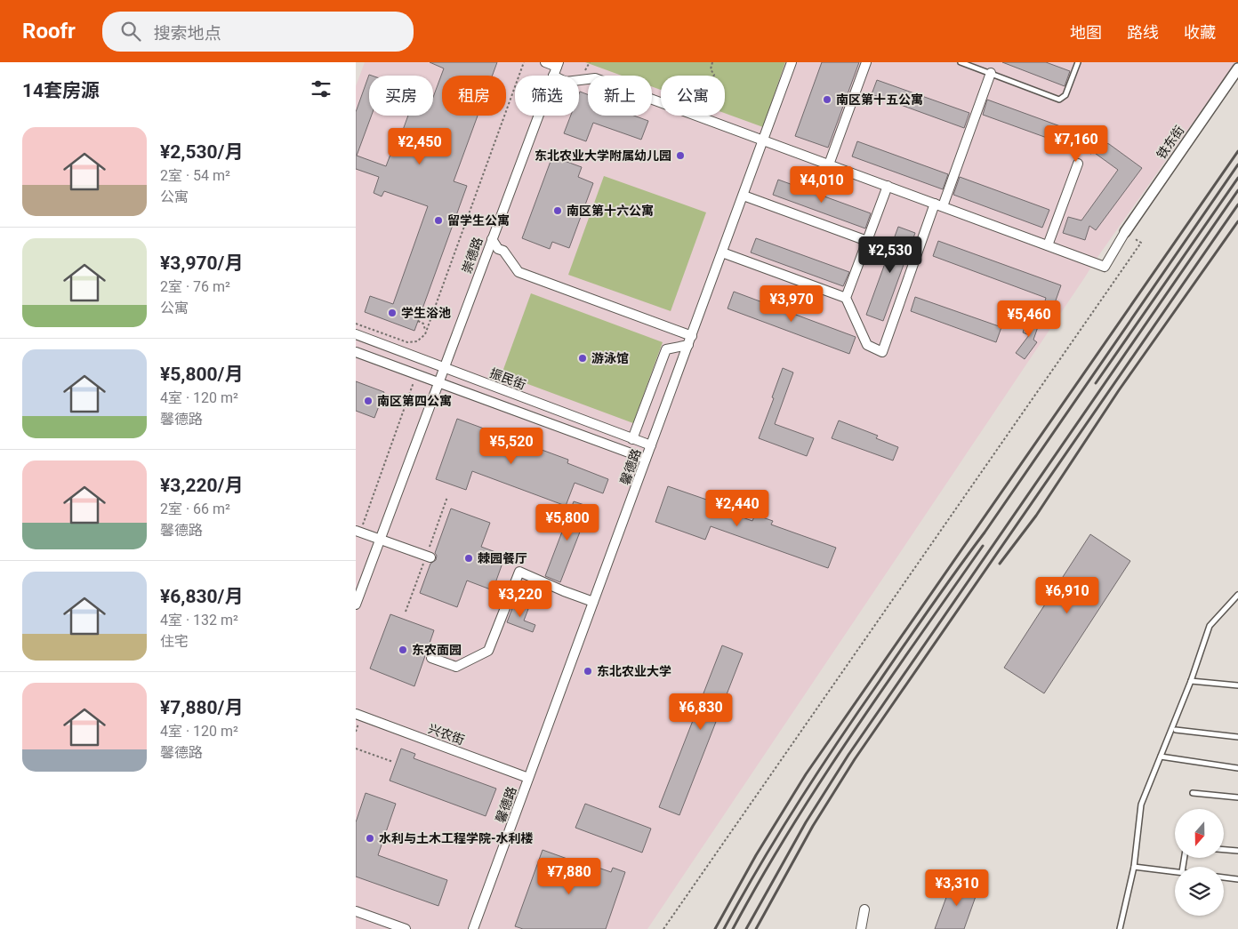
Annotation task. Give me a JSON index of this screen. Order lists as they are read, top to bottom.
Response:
{
  "streets": {
    "street": [
      "铁东街",
      "崇德路",
      "振民街",
      "馨德路",
      "兴农街"
    ]
  },
  "crossings": [
    ["崇德路", "振民街"],
    ["振民街", "馨德路"],
    ["馨德路", "兴农街"]
  ],
  "places": [
    "南区第十五公寓",
    "东北农业大学附属幼儿园",
    "南区第十六公寓",
    "留学生公寓",
    "学生浴池",
    "游泳馆",
    "南区第四公寓",
    "棘园餐厅",
    "东农面园",
    "东北农业大学",
    "水利与土木工程学院-水利楼"
  ],
  "north": "bottom",
  "page": {
    "header": "Roofr",
    "search": "搜索地点",
    "nav": ["地图", "路线", "收藏"],
    "heading": "14套房源",
    "chip": [
      "买房",
      "租房",
      "筛选",
      "新上",
      "公寓"
    ],
    "list": [
      {
        "name": "¥2,530/月",
        "note": "2室 · 54 m² · 公寓"
      },
      {
        "name": "¥3,970/月",
        "note": "2室 · 76 m² · 公寓"
      },
      {
        "name": "¥5,800/月",
        "note": "4室 · 120 m² · 馨德路"
      },
      {
        "name": "¥3,220/月",
        "note": "2室 · 66 m² · 馨德路"
      },
      {
        "name": "¥6,830/月",
        "note": "4室 · 132 m² · 住宅"
      },
      {
        "name": "¥7,880/月",
        "note": "4室 · 120 m² · 馨德路"
      }
    ],
    "price": [
      "¥7,160",
      "¥2,450",
      "¥4,010",
      "¥2,530",
      "¥3,970",
      "¥5,460",
      "¥5,520",
      "¥2,440",
      "¥5,800",
      "¥6,910",
      "¥3,220",
      "¥6,830",
      "¥7,880",
      "¥3,310"
    ]
  }
}
